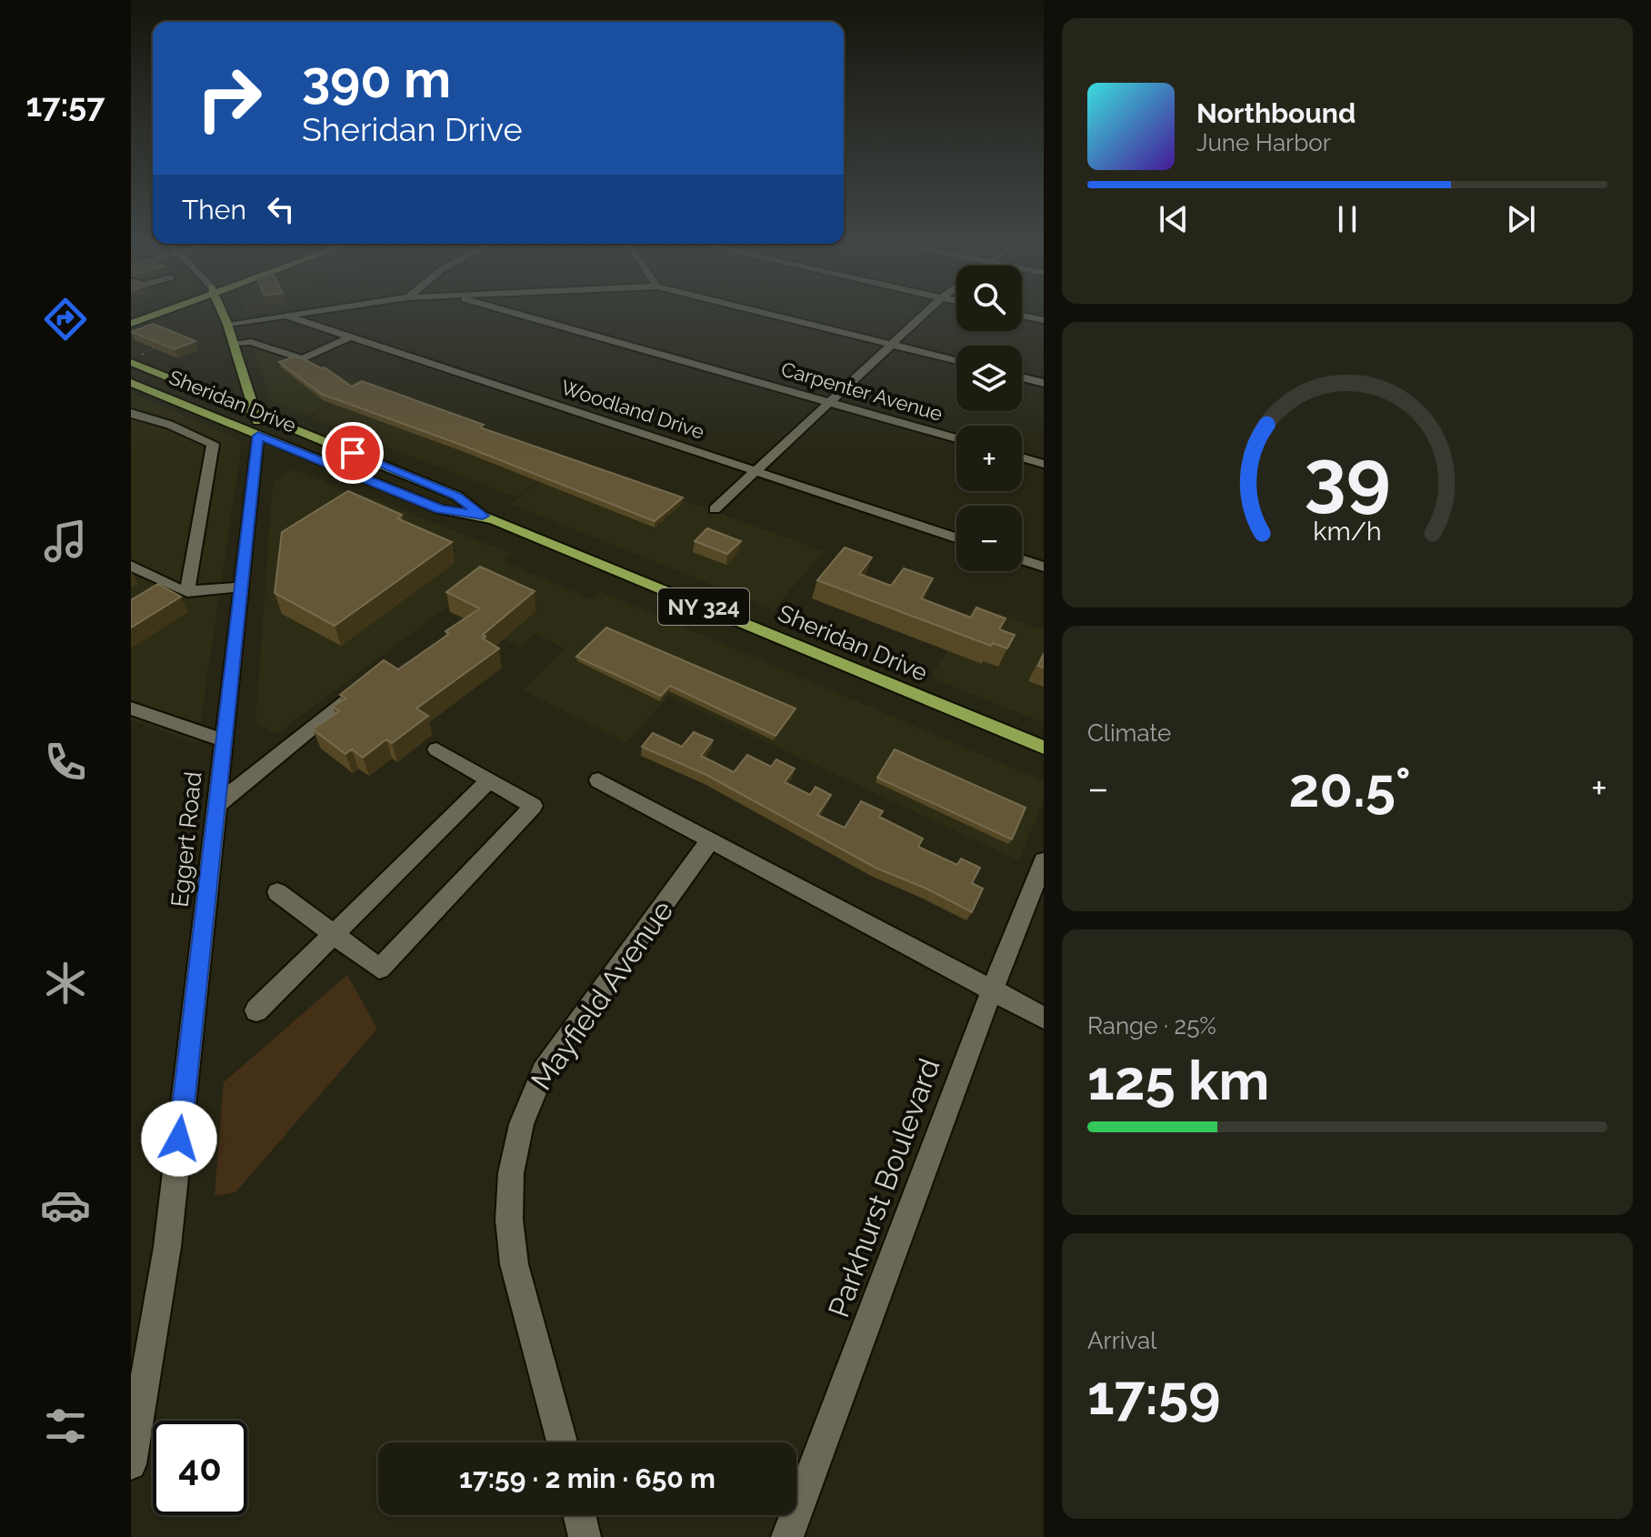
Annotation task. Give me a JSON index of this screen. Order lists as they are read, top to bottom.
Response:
{
  "streets": {
    "main road": ["Sheridan Drive", "NY 324", "Eggert Road"],
    "street": [
      "Carpenter Avenue",
      "Woodland Drive",
      "Mayfield Avenue",
      "Parkhurst Boulevard"
    ]
  },
  "crossings": [
    ["Sheridan Drive", "Eggert Road"]
  ],
  "page": {
    "tabs": "17:57",
    "turn": ["390 m", "Sheridan Drive"],
    "song": ["Northbound", "June Harbor"],
    "then": "Then",
    "map_buttons": ["+", "−"],
    "tile": [
      "Climate",
      ["Range · 25%", "125 km"],
      ["Arrival", "17:59"]
    ],
    "heat": ["−", "20.5°", "+"],
    "limit": "40",
    "trip": "17:59 · 2 min · 650 m",
    "gauge": ["39", "km/h"]
  }
}
